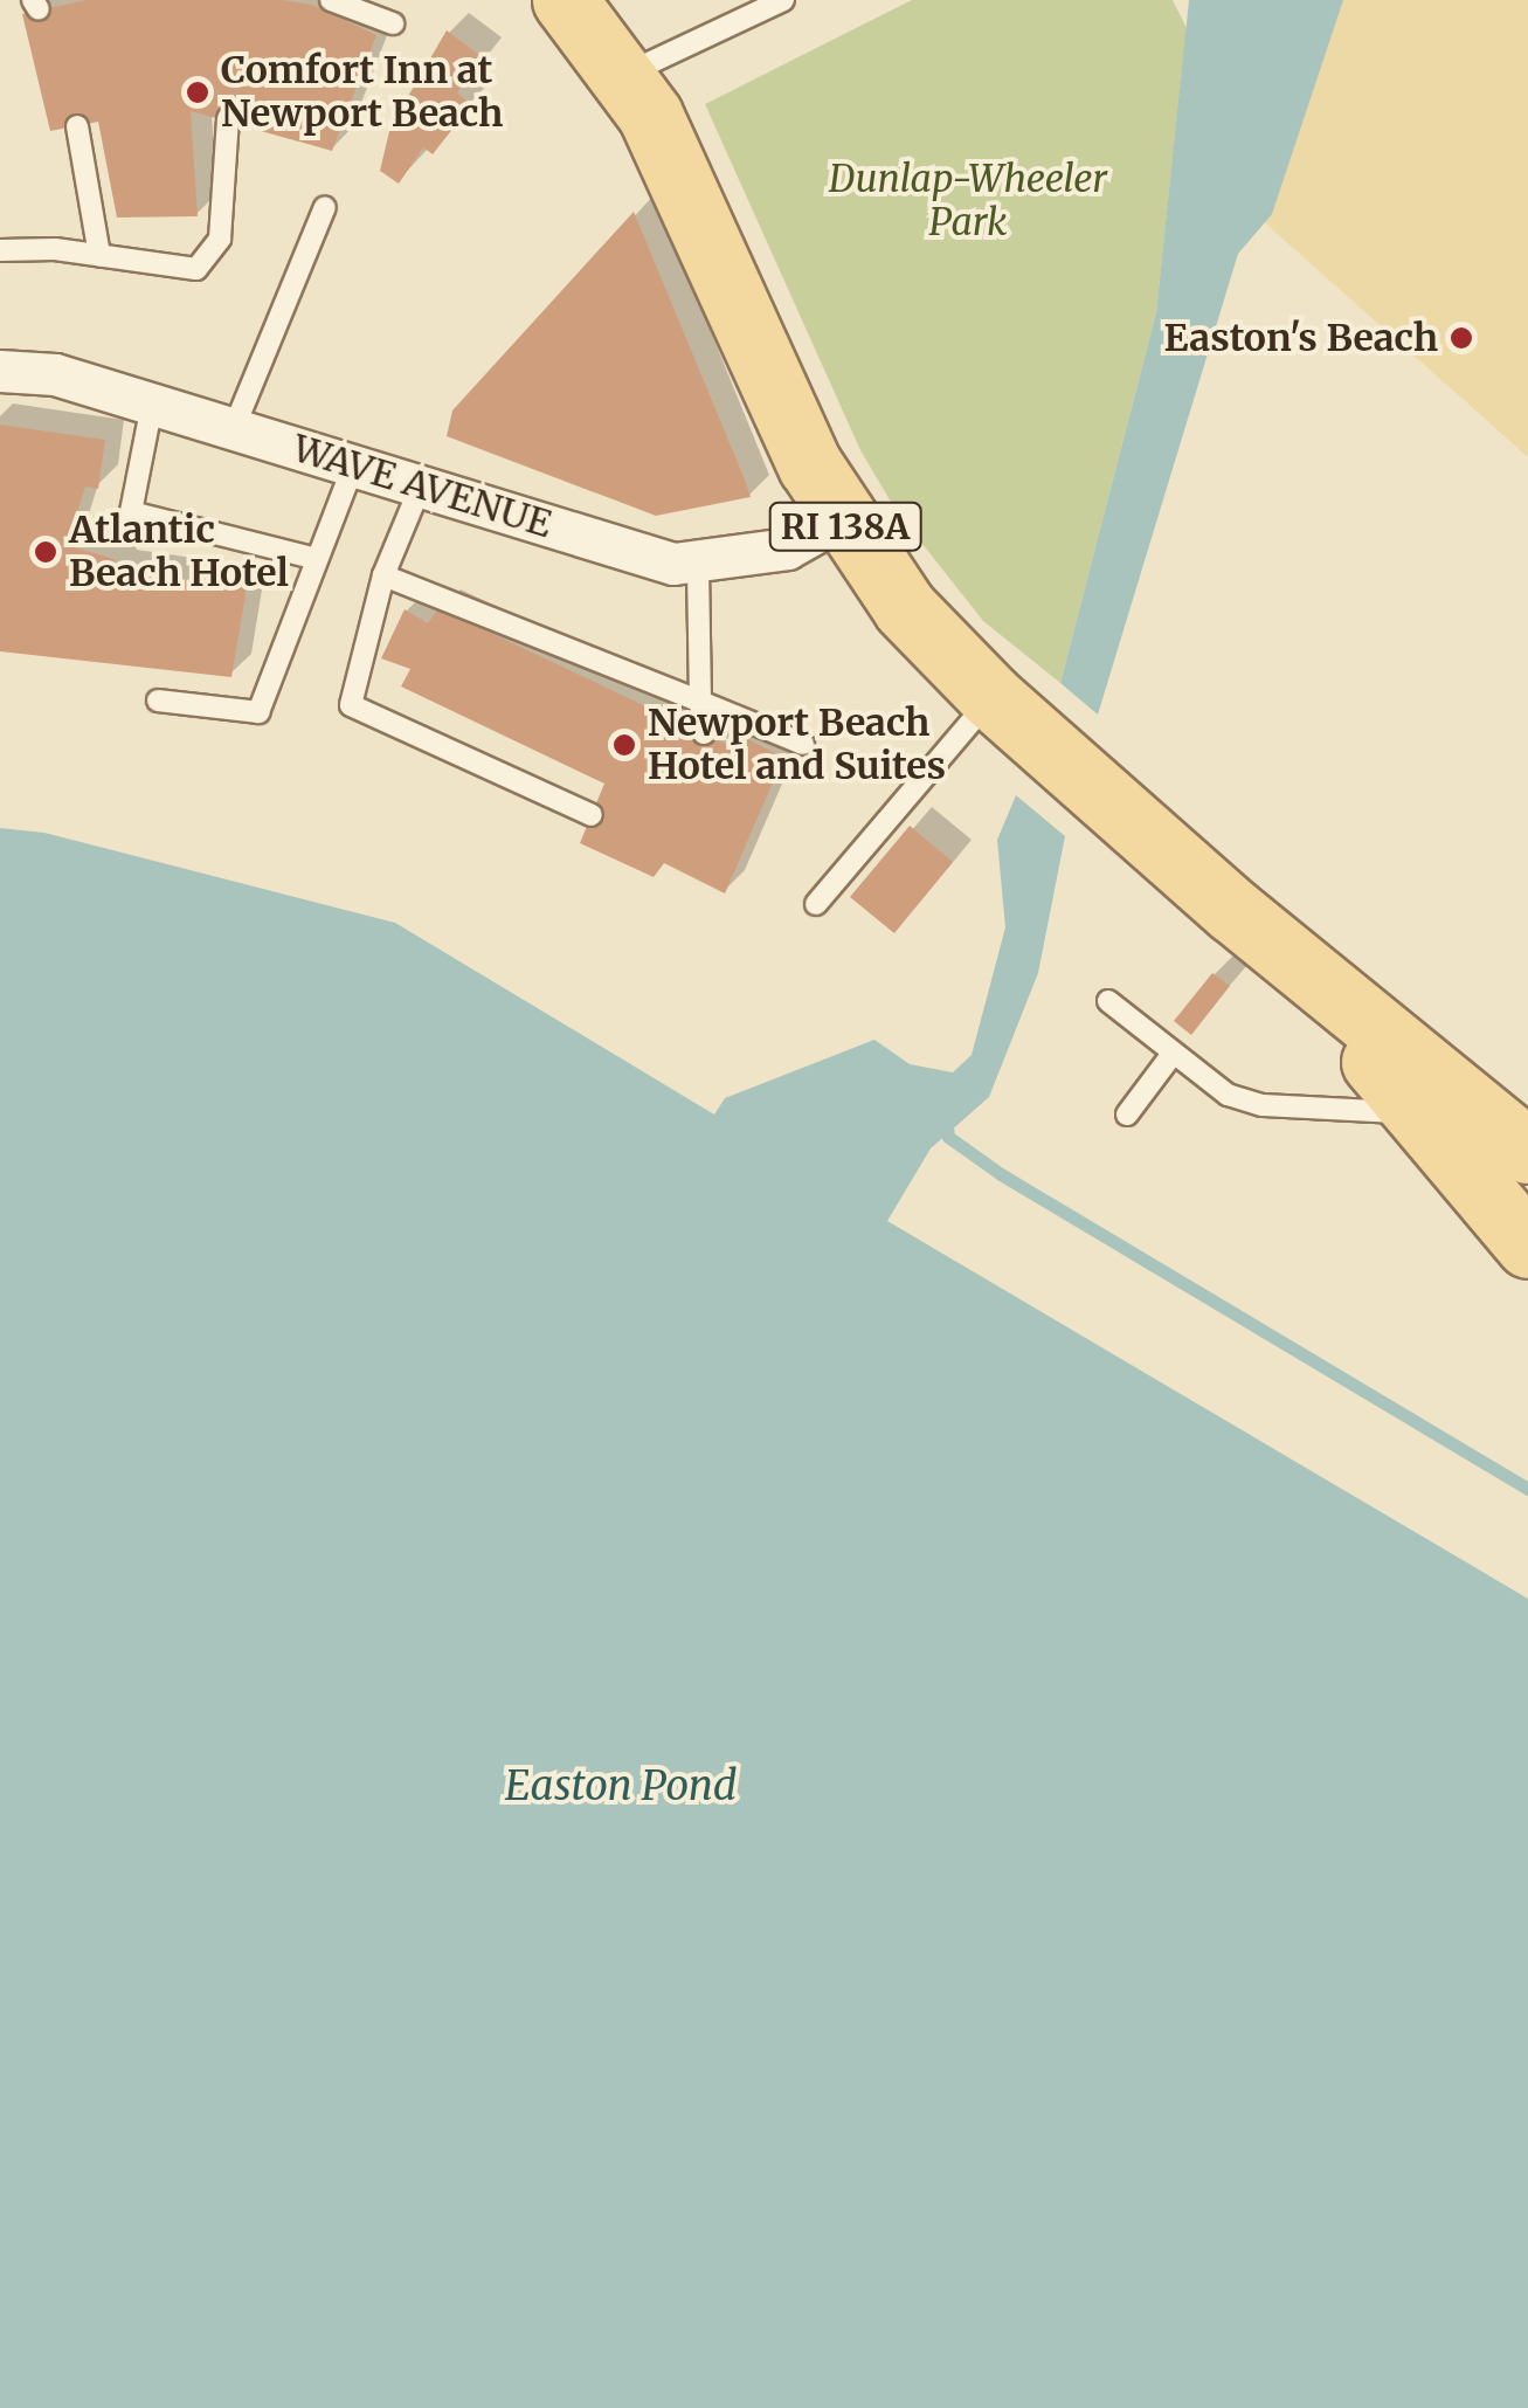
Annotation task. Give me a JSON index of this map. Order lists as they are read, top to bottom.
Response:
{
  "streets": {
    "main road": ["RI 138A"],
    "street": ["WAVE AVENUE"]
  },
  "crossings": [
    ["WAVE AVENUE", "RI 138A"]
  ],
  "water": ["Easton Pond"],
  "parks": ["Dunlap-Wheeler Park"],
  "places": [
    "Comfort Inn at Newport Beach",
    "Easton's Beach",
    "Atlantic Beach Hotel",
    "Newport Beach Hotel and Suites"
  ]
}
